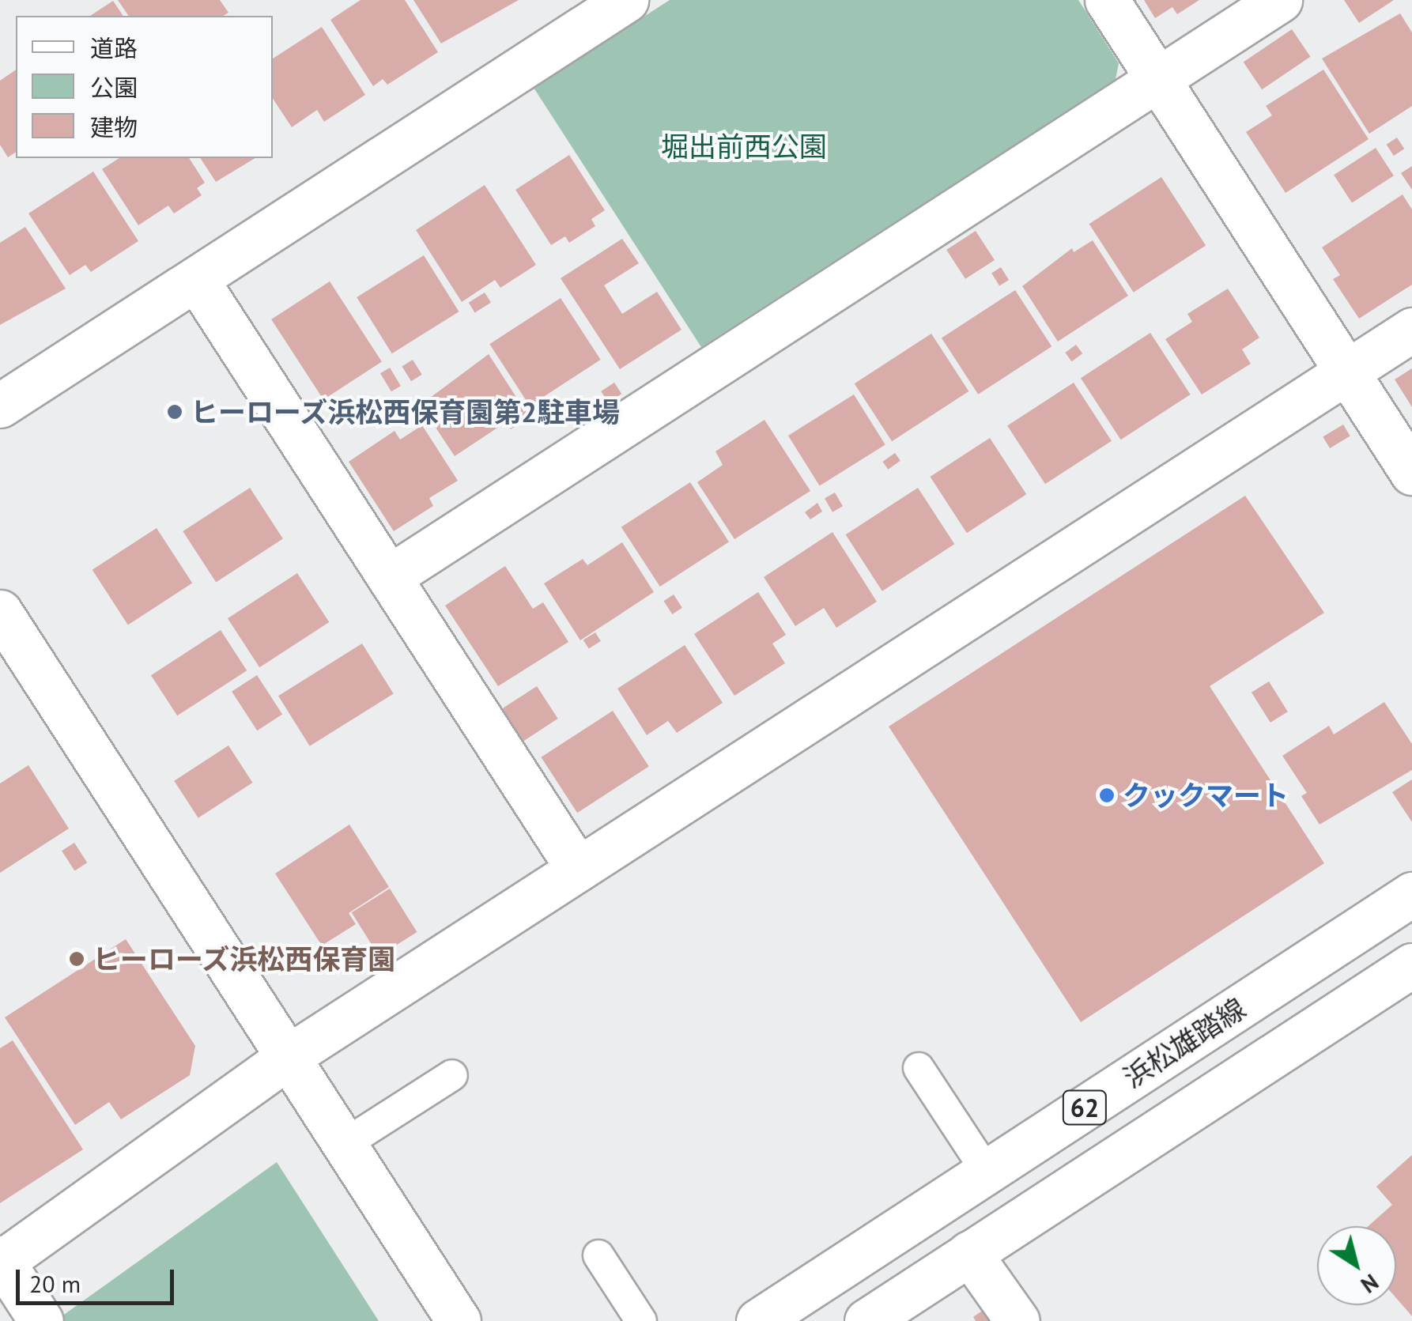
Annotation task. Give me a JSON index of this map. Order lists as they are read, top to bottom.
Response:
{
  "streets": {
    "street": ["浜松雄踏線", "62"]
  },
  "parks": ["堀出前西公園"],
  "places": ["ヒーローズ浜松西保育園第2駐車場", "クックマート", "ヒーローズ浜松西保育園"],
  "legend": ["道路", "公園", "建物"],
  "scale_bar": "20 m",
  "north": "bottom right"
}
